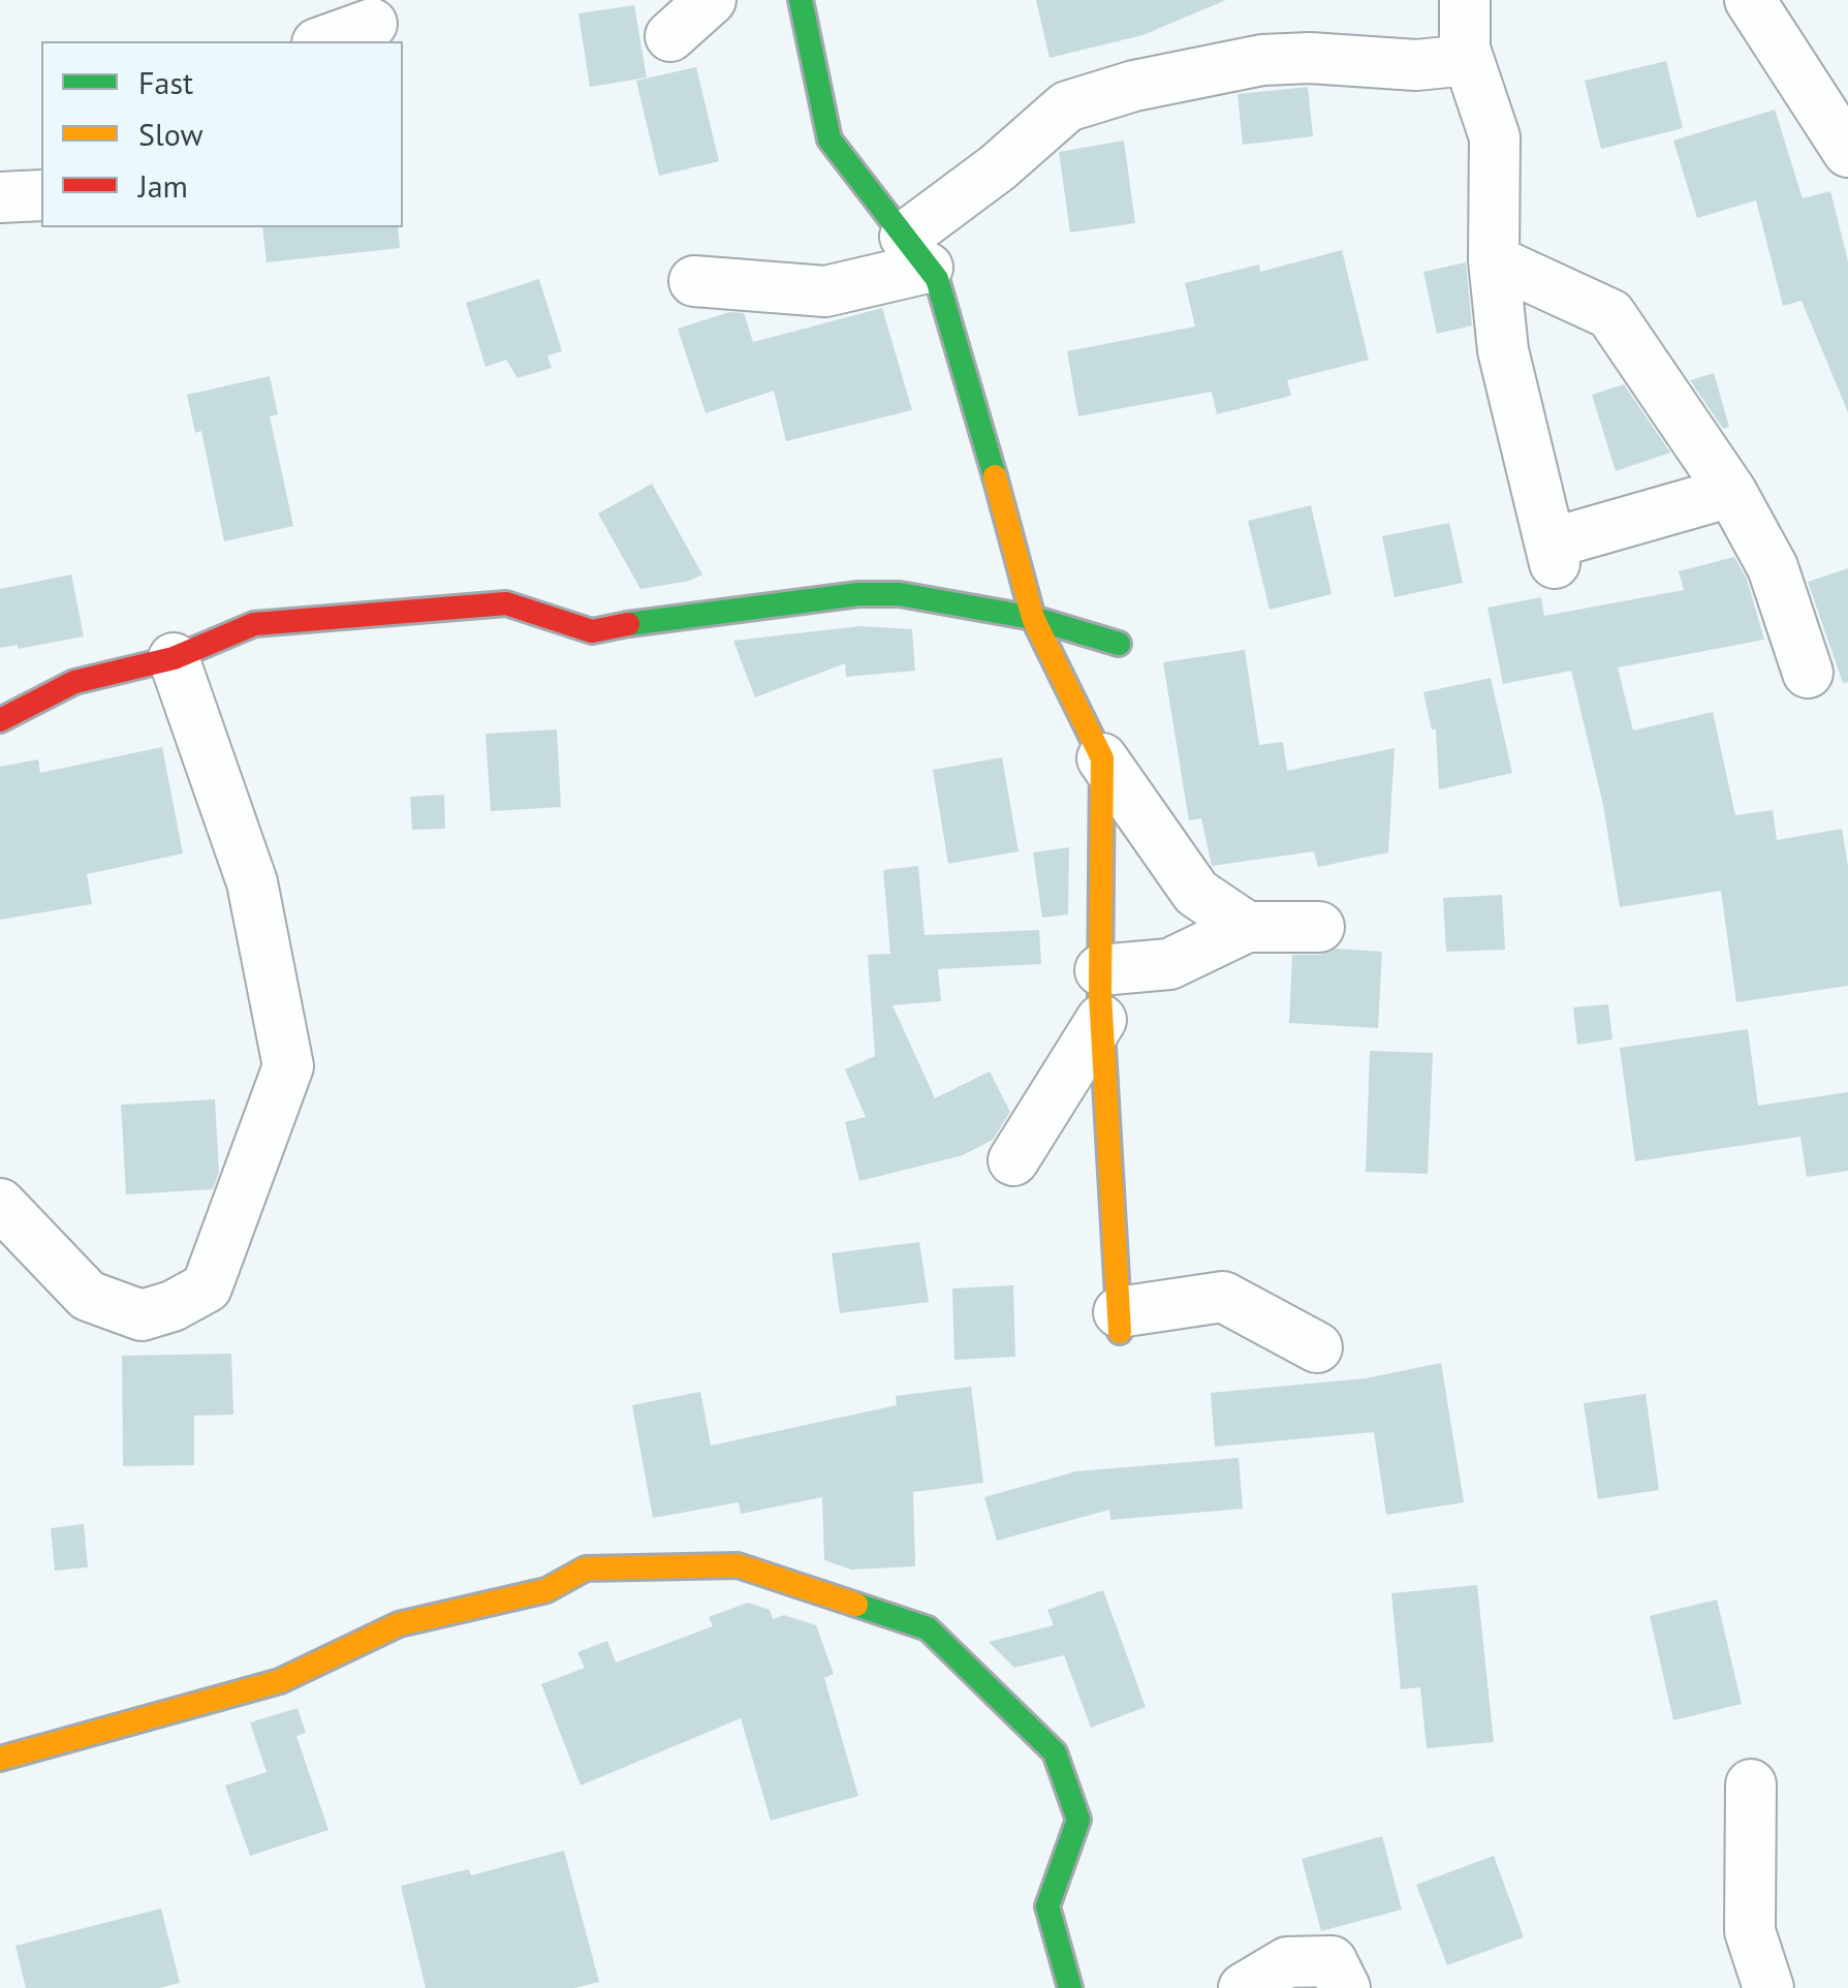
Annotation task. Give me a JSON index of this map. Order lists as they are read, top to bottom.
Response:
{
  "legend": ["Fast", "Slow", "Jam"]
}
